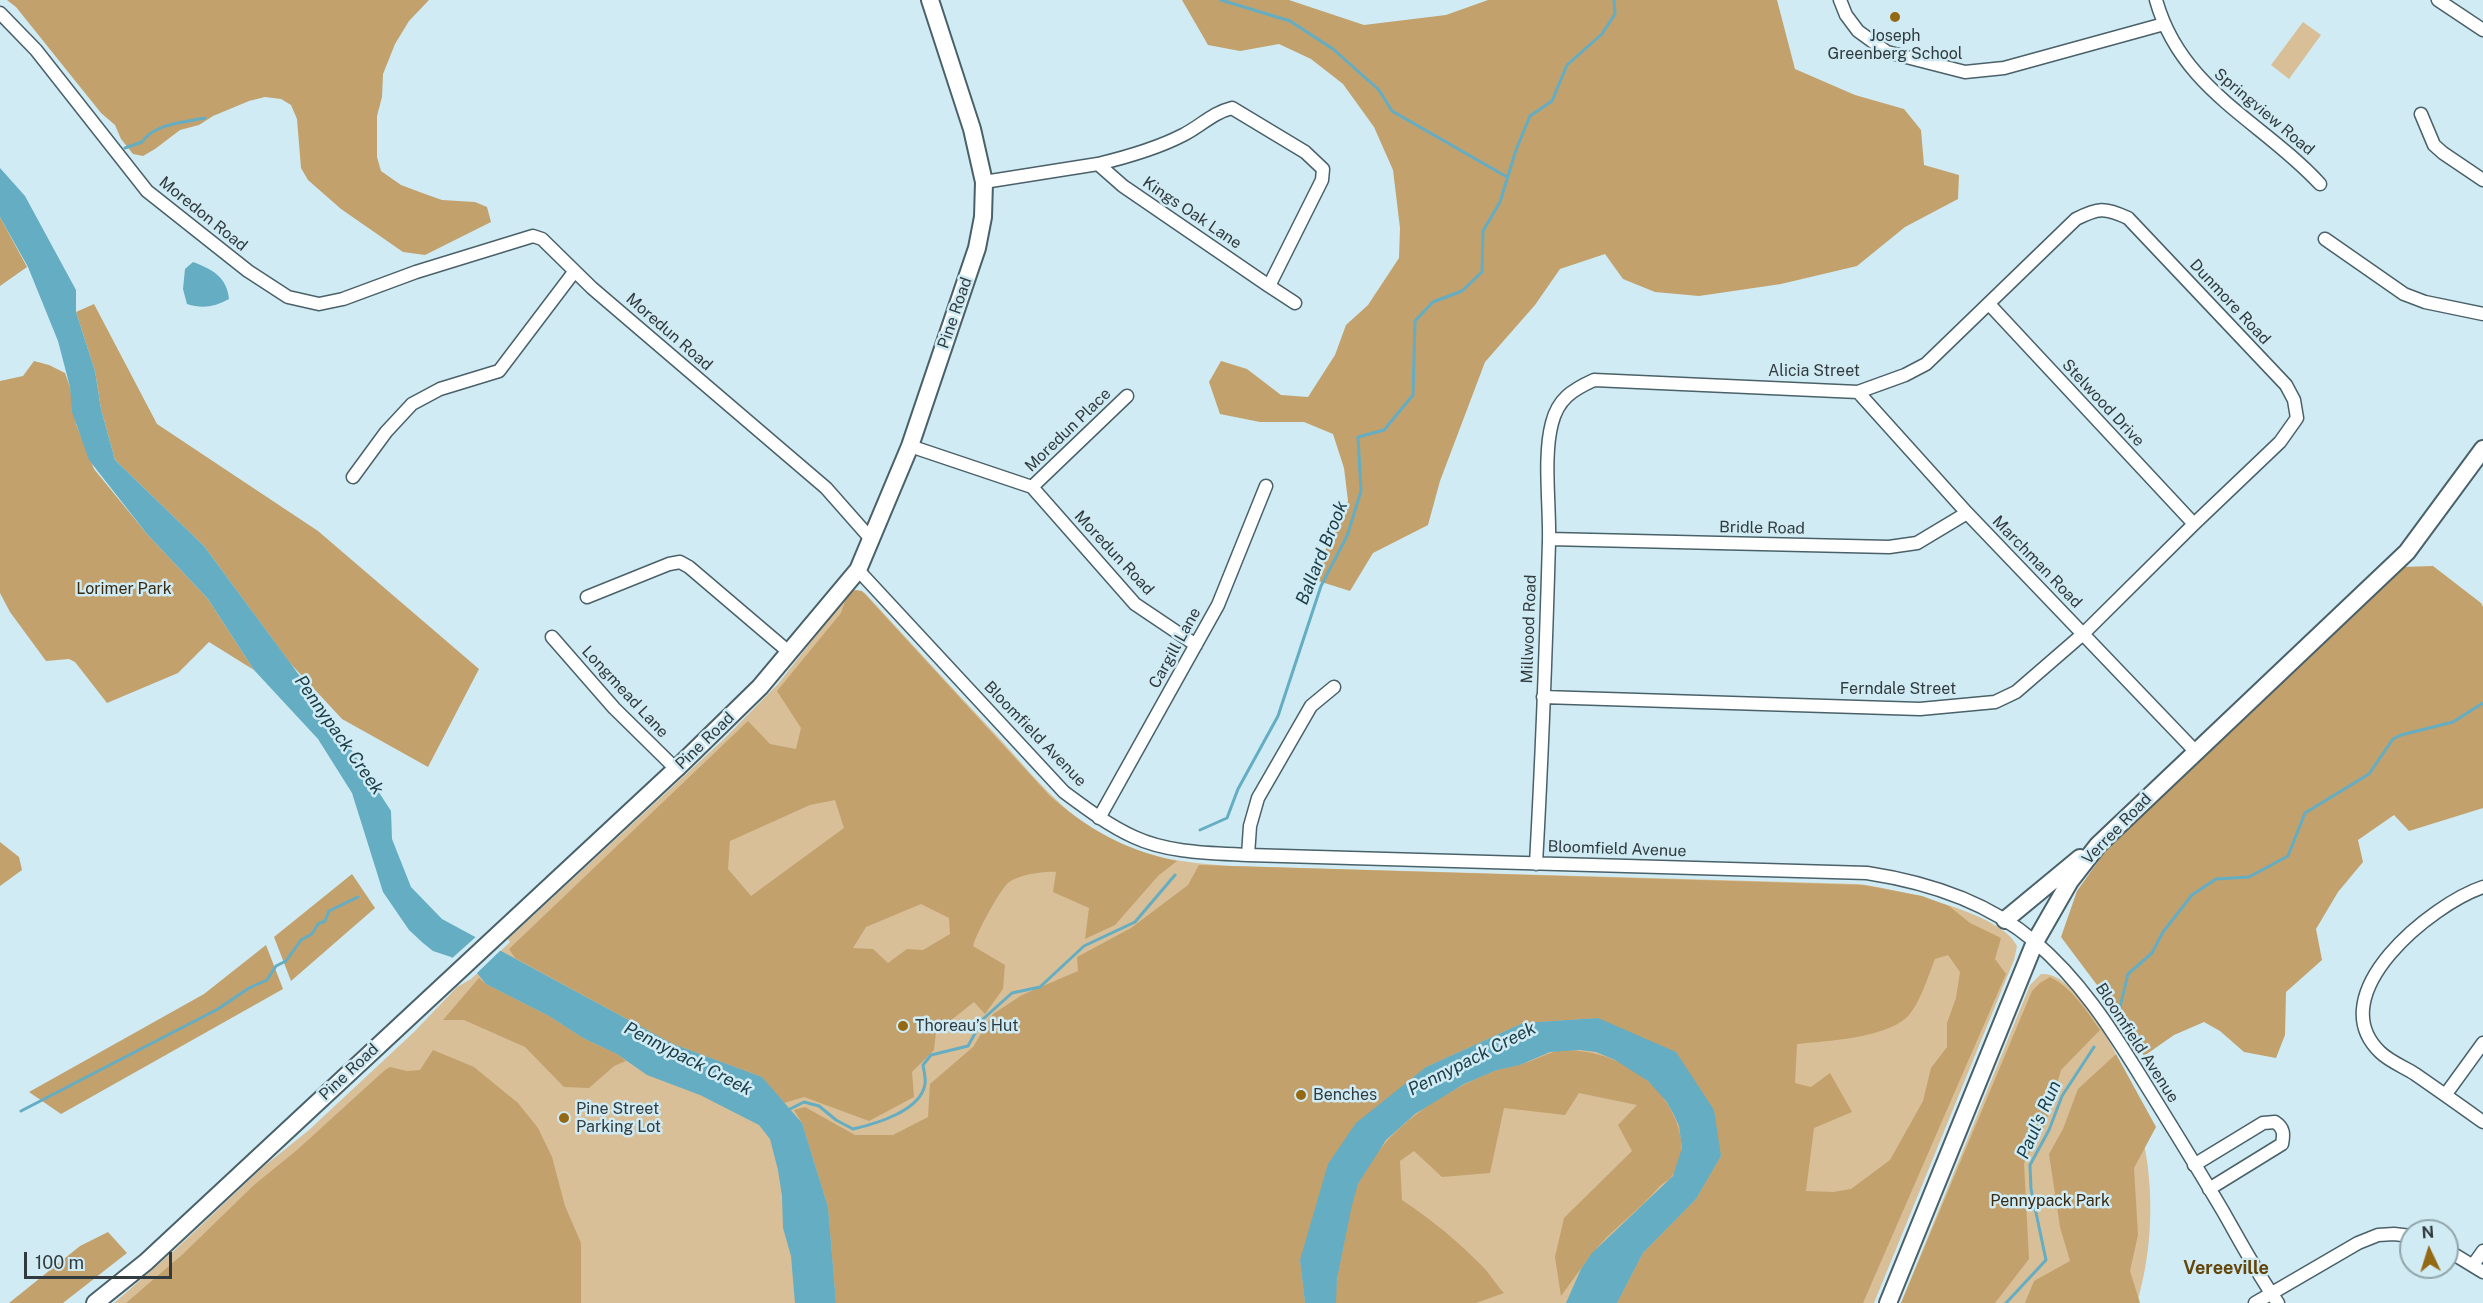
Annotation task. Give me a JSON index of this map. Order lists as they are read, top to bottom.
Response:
{
  "streets": {
    "street": [
      "Springview Road",
      "Kings Oak Lane",
      "Moredon Road",
      "Dunmore Road",
      "Pine Road",
      "Moredun Road",
      "Alicia Street",
      "Stelwood Drive",
      "Moredun Place",
      "Bridle Road",
      "Marchman Road",
      "Millwood Road",
      "Cargill Lane",
      "Ferndale Street",
      "Longmead Lane",
      "Bloomfield Avenue",
      "Verree Road"
    ]
  },
  "crossings": [
    ["Kings Oak Lane", "Pine Road"],
    ["Moredon Road", "Moredun Road"],
    ["Dunmore Road", "Alicia Street"],
    ["Dunmore Road", "Ferndale Street"],
    ["Pine Road", "Moredun Road"],
    ["Pine Road", "Longmead Lane"],
    ["Pine Road", "Bloomfield Avenue"],
    ["Moredun Road", "Moredun Place"],
    ["Moredun Road", "Cargill Lane"],
    ["Alicia Street", "Stelwood Drive"],
    ["Alicia Street", "Marchman Road"],
    ["Alicia Street", "Millwood Road"],
    ["Stelwood Drive", "Ferndale Street"],
    ["Bridle Road", "Marchman Road"],
    ["Bridle Road", "Millwood Road"],
    ["Marchman Road", "Ferndale Street"],
    ["Marchman Road", "Verree Road"],
    ["Millwood Road", "Ferndale Street"],
    ["Millwood Road", "Bloomfield Avenue"],
    ["Cargill Lane", "Bloomfield Avenue"],
    ["Bloomfield Avenue", "Verree Road"]
  ],
  "districts": ["Vereeville"],
  "water": ["Ballard Brook", "Pennypack Creek", "Paul's Run"],
  "parks": ["Lorimer Park", "Pennypack Park"],
  "places": [
    "Joseph Greenberg School",
    "Thoreau’s Hut",
    "Benches",
    "Pine Street Parking Lot"
  ],
  "scale_bar": "100 m",
  "north": "top"
}
